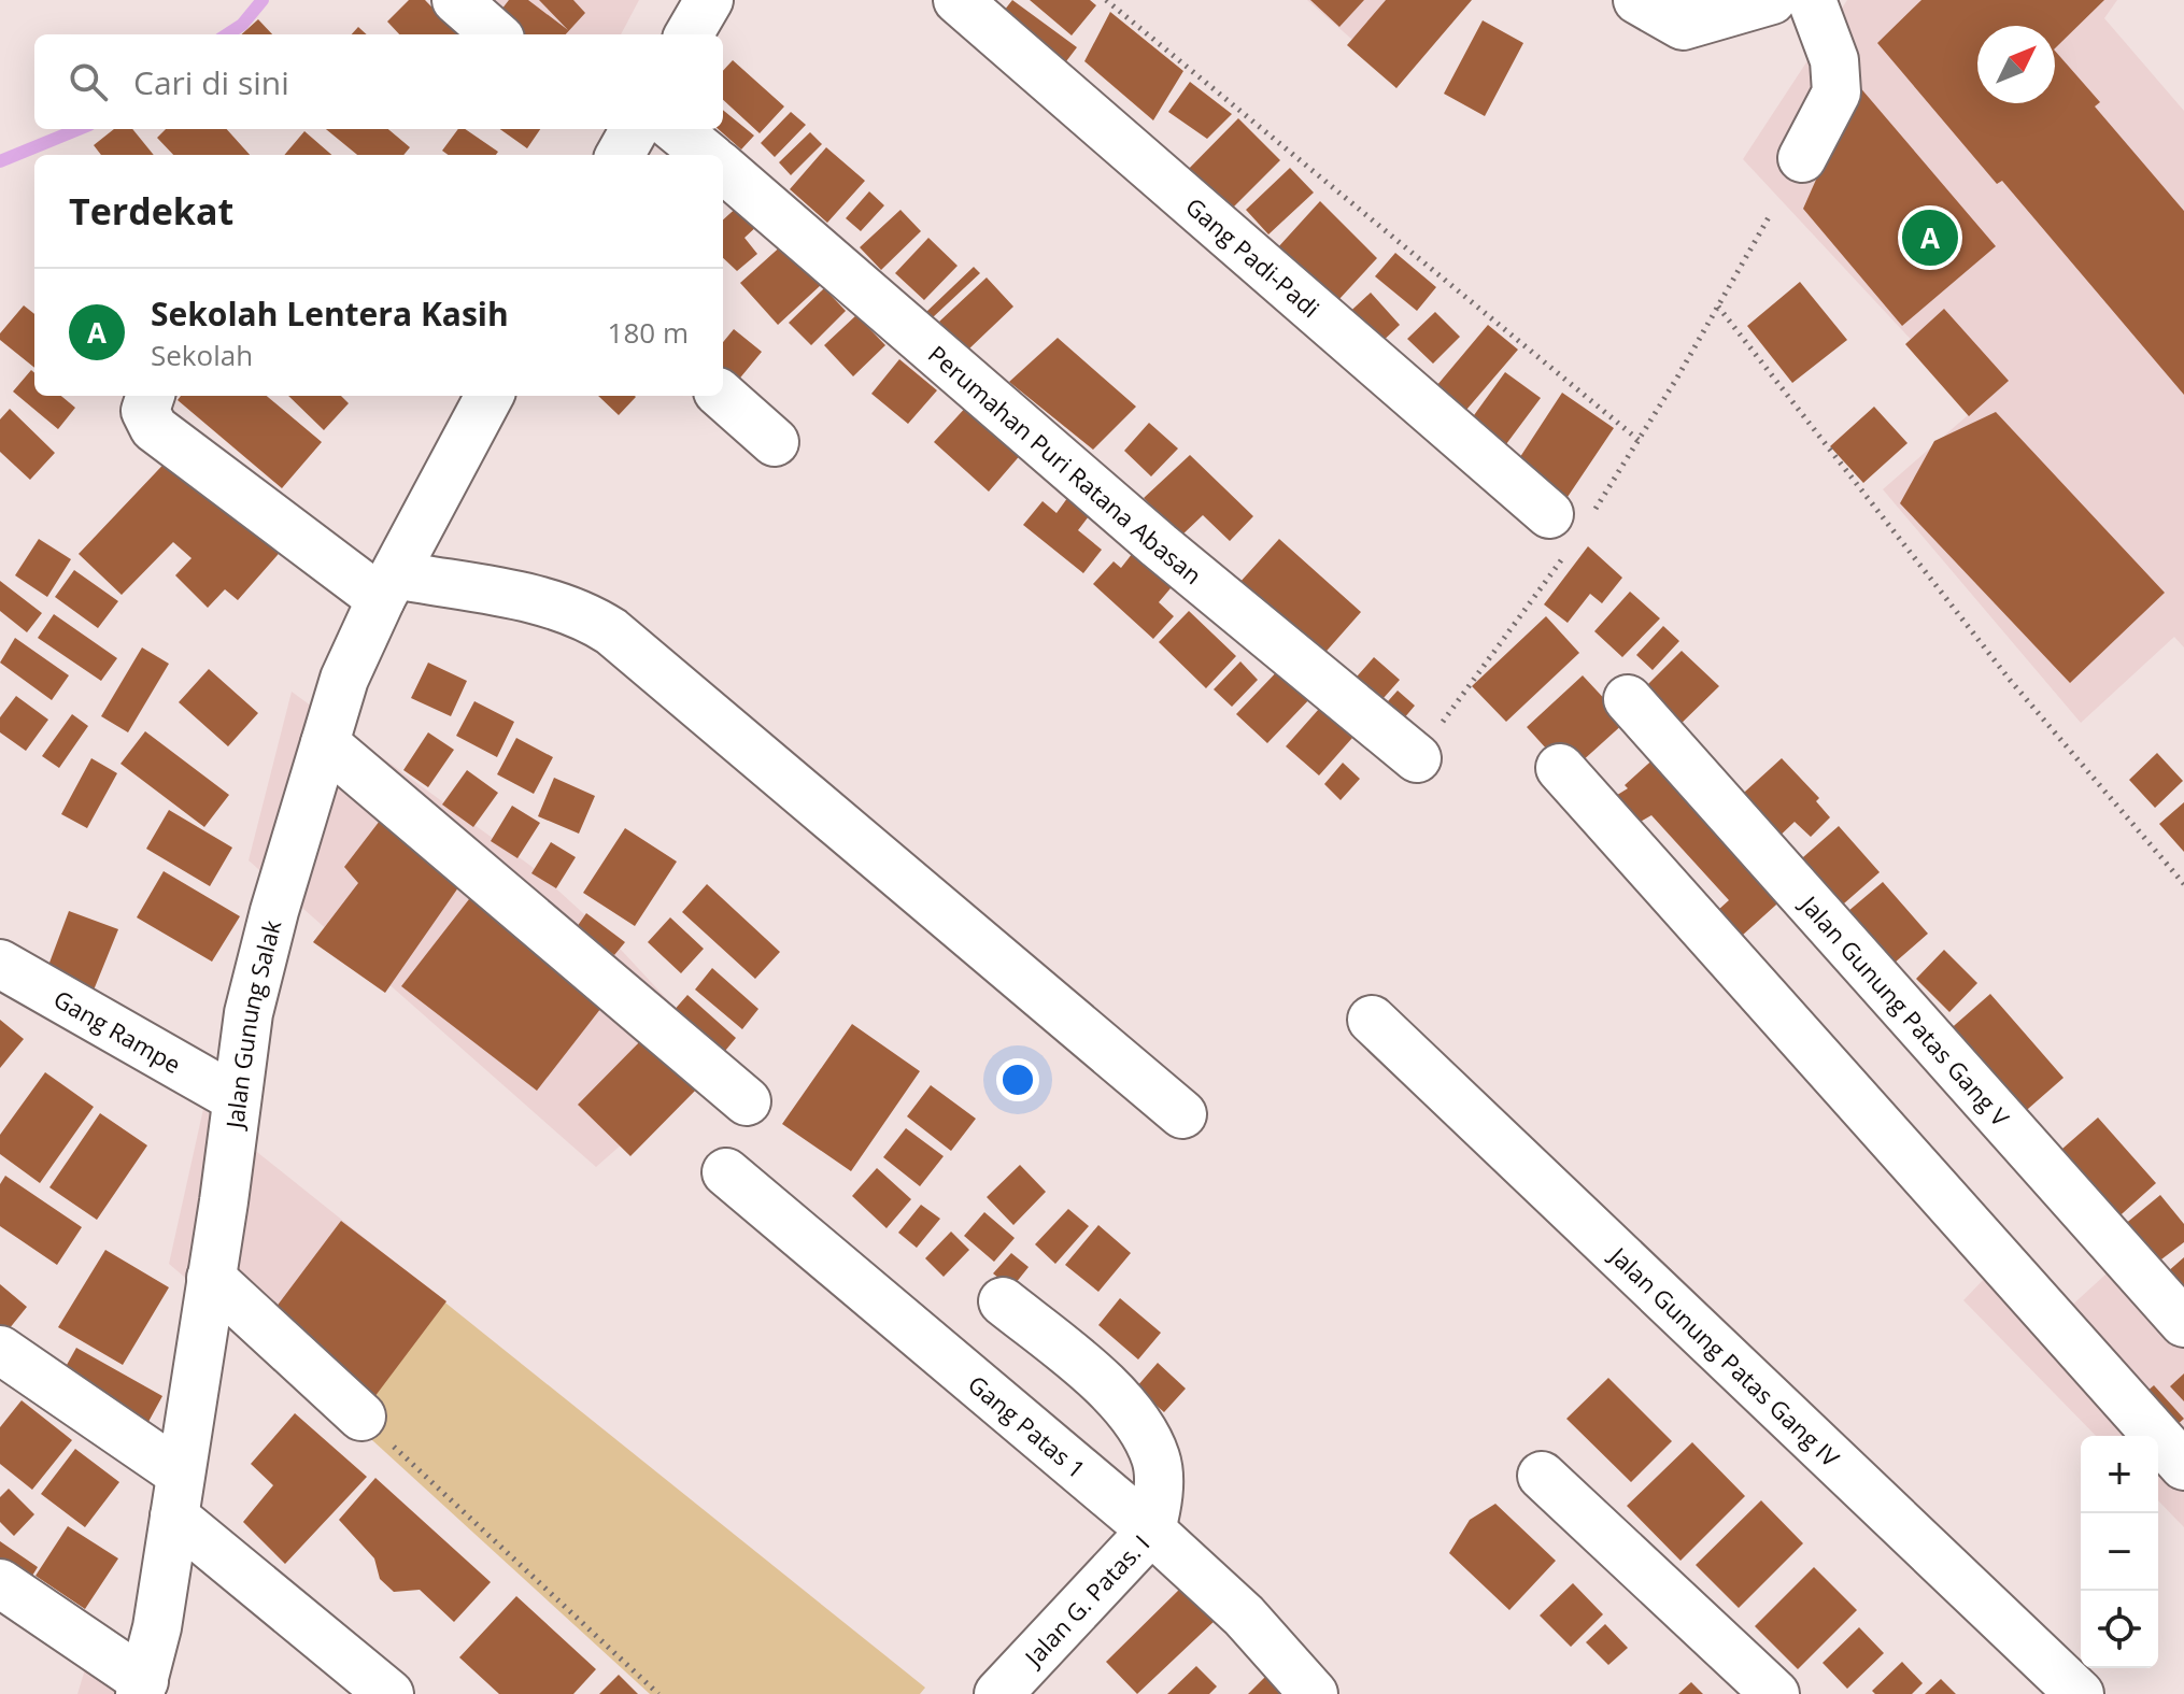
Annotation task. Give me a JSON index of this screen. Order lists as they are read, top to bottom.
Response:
{
  "streets": {
    "street": [
      "Gang Padi-Padi",
      "Perumahan Puri Ratana Abasan",
      "Jalan Gunung Patas Gang V",
      "Jalan Gunung Salak",
      "Gang Rampe",
      "Jalan Gunung Patas Gang IV",
      "Gang Patas 1",
      "Jalan G. Patas. I"
    ]
  },
  "crossings": [
    ["Jalan Gunung Salak", "Gang Rampe"],
    ["Gang Patas 1", "Jalan G. Patas. I"]
  ],
  "north": "top right",
  "page": {
    "search": "Cari di sini",
    "heading": "Terdekat",
    "pins": "A",
    "list": [
      {
        "mark": "A",
        "name": "Sekolah Lentera Kasih",
        "note": "Sekolah",
        "value": "180 m"
      }
    ],
    "map_buttons": ["+", "−"]
  }
}
